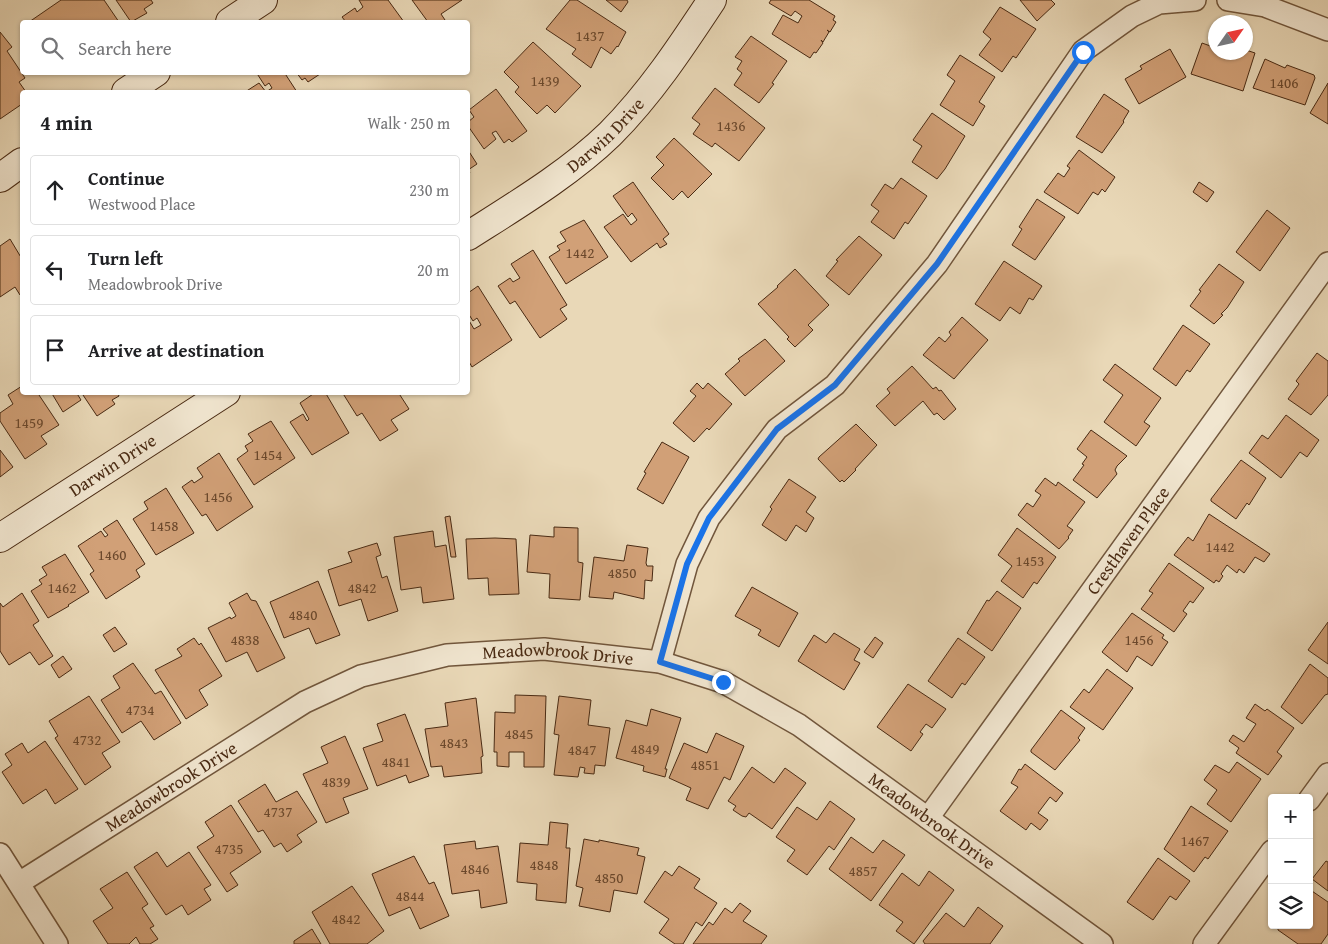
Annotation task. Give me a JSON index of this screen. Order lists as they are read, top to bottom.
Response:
{
  "streets": {
    "street": ["Darwin Drive", "Cresthaven Place", "Meadowbrook Drive"]
  },
  "crossings": [
    ["Cresthaven Place", "Meadowbrook Drive"]
  ],
  "house_numbers": [
    "1437",
    "1439",
    "1406",
    "1436",
    "1442",
    "1459",
    "1454",
    "1456",
    "1458",
    "1442",
    "1460",
    "1453",
    "4850",
    "1462",
    "4842",
    "4840",
    "4838",
    "1456",
    "4734",
    "4845",
    "4732",
    "4843",
    "4849",
    "4847",
    "4841",
    "4851",
    "4839",
    "4737",
    "1467",
    "4735",
    "4848",
    "4846",
    "4857",
    "4850",
    "4844",
    "4842"
  ],
  "north": "top right",
  "page": {
    "search": "Search here",
    "heading": ["4 min", "Walk · 250 m"],
    "list": [
      ["Continue", "Westwood Place", "230 m"],
      ["Turn left", "Meadowbrook Drive", "20 m"],
      "Arrive at destination"
    ],
    "map_buttons": ["+", "−"]
  }
}
